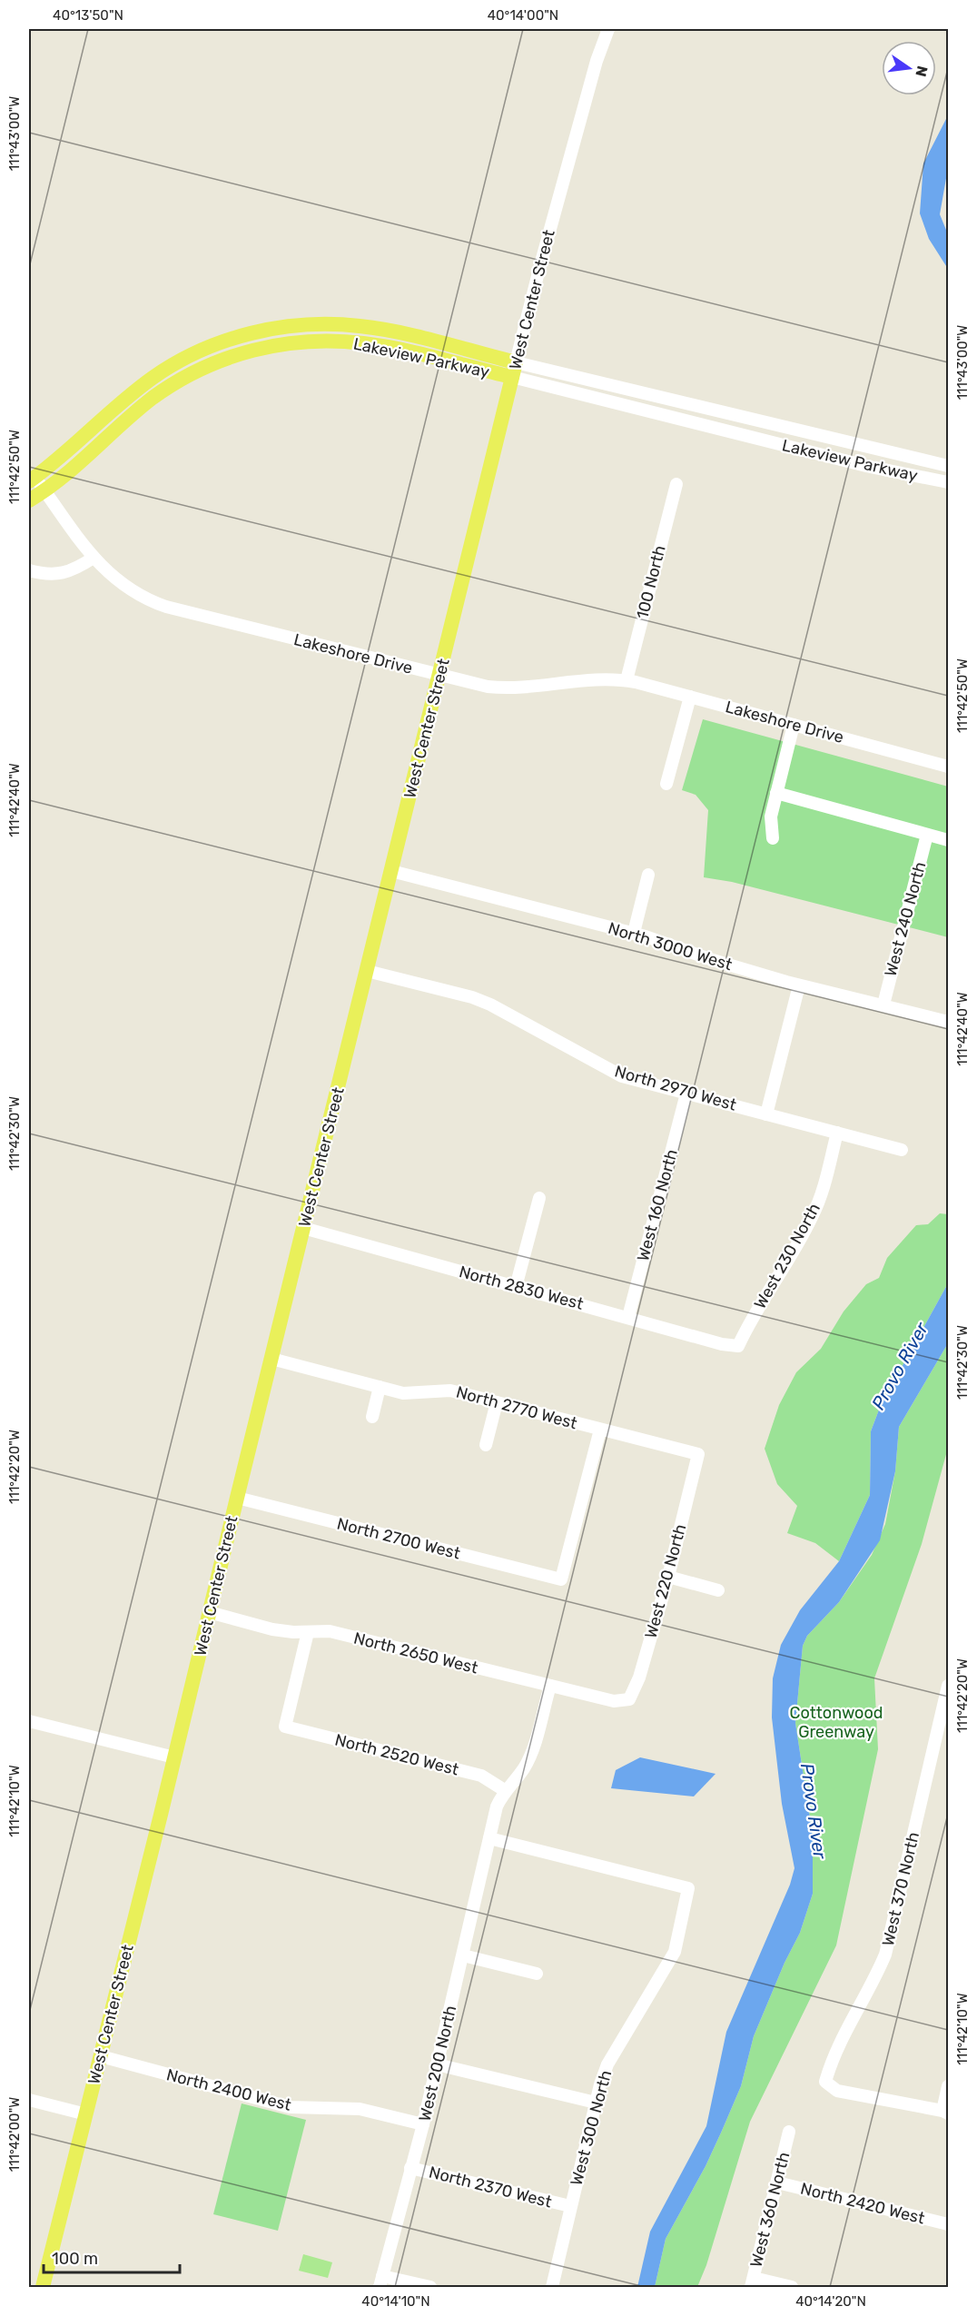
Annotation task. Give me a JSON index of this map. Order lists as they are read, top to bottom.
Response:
{
  "streets": {
    "main road": ["West Center Street", "Lakeview Parkway"],
    "street": [
      "100 North",
      "Lakeshore Drive",
      "West 240 North",
      "North 3000 West",
      "North 2970 West",
      "West 160 North",
      "West 230 North",
      "North 2830 West",
      "North 2770 West",
      "North 2700 West",
      "West 220 North",
      "North 2650 West",
      "North 2520 West",
      "West 370 North",
      "West 200 North",
      "North 2400 West",
      "West 300 North",
      "North 2370 West",
      "North 2420 West",
      "West 360 North"
    ]
  },
  "crossings": [
    ["West Center Street", "Lakeview Parkway"],
    ["West Center Street", "Lakeshore Drive"],
    ["West Center Street", "North 3000 West"],
    ["West Center Street", "North 2970 West"],
    ["West Center Street", "North 2830 West"],
    ["West Center Street", "North 2770 West"],
    ["West Center Street", "North 2700 West"],
    ["West Center Street", "North 2650 West"],
    ["West Center Street", "North 2400 West"],
    ["Lakeview Parkway", "Lakeshore Drive"],
    ["100 North", "Lakeshore Drive"],
    ["West 240 North", "North 3000 West"],
    ["North 2970 West", "West 160 North"],
    ["North 2970 West", "West 230 North"],
    ["West 160 North", "North 2830 West"],
    ["West 230 North", "North 2830 West"],
    ["North 2770 West", "North 2700 West"],
    ["North 2770 West", "West 220 North"],
    ["West 220 North", "North 2650 West"],
    ["North 2650 West", "North 2520 West"],
    ["North 2650 West", "West 200 North"],
    ["North 2520 West", "West 200 North"],
    ["West 200 North", "North 2400 West"],
    ["West 200 North", "West 300 North"],
    ["West 200 North", "North 2370 West"],
    ["West 300 North", "North 2370 West"],
    ["North 2420 West", "West 360 North"]
  ],
  "water": ["Provo River"],
  "parks": ["Cottonwood Greenway"],
  "scale_bar": "100 m",
  "north": "right",
  "coordinates": [
    "40°13'50\"N",
    "40°14'00\"N",
    "111°43'00\"W",
    "111°42'50\"W",
    "111°42'40\"W",
    "111°42'30\"W",
    "111°42'20\"W",
    "111°42'10\"W",
    "111°42'00\"W",
    "40°14'10\"N",
    "40°14'20\"N"
  ]
}
